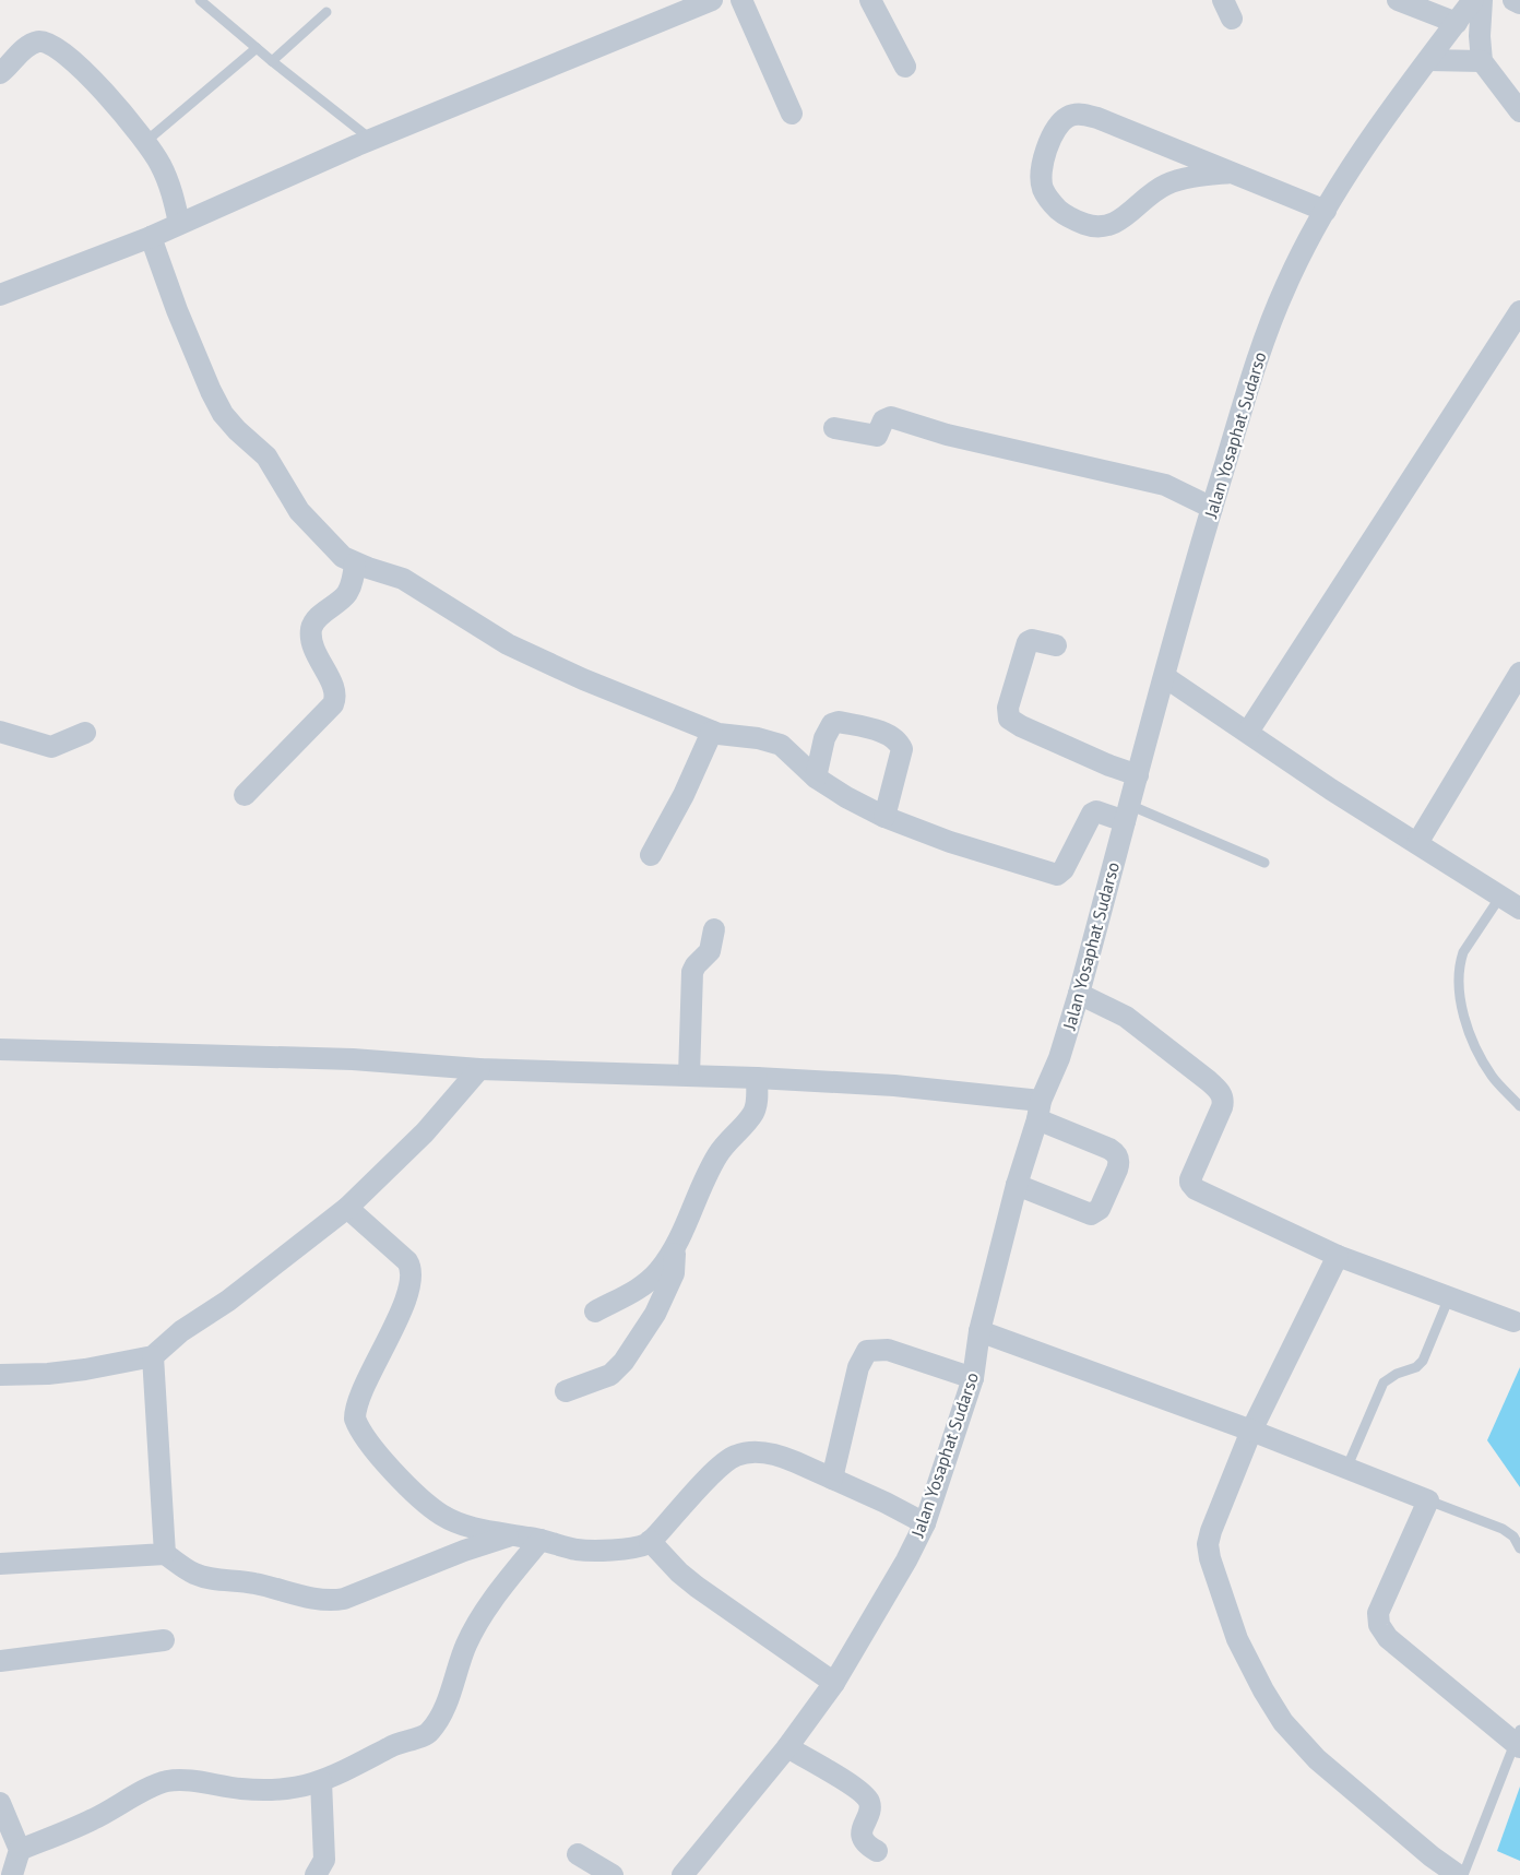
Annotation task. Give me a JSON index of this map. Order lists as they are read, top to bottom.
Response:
{
  "streets": {
    "street": ["Jalan Yosaphat Sudarso"]
  }
}
